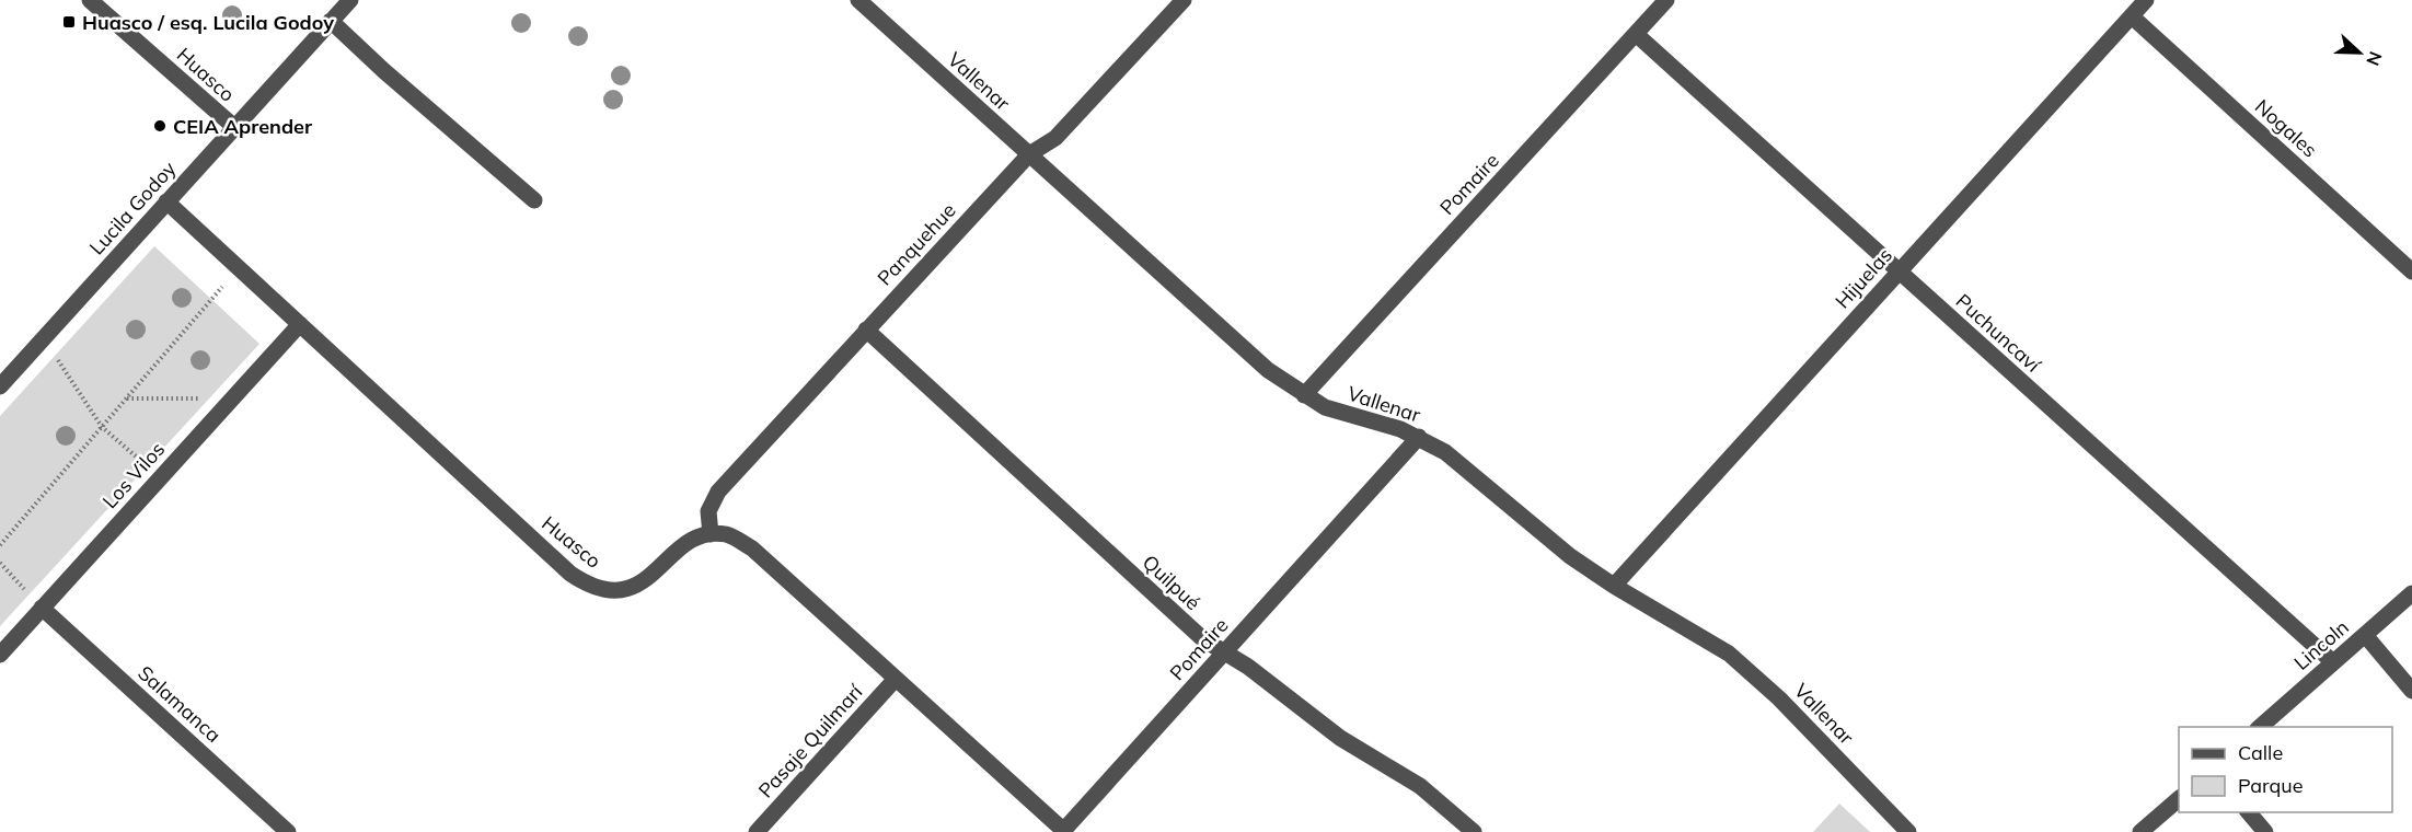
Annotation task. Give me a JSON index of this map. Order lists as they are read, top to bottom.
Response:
{
  "streets": {
    "street": [
      "Huasco",
      "Vallenar",
      "Nogales",
      "Pomaire",
      "Lucila Godoy",
      "Panquehue",
      "Hijuelas",
      "Puchuncaví",
      "Los Vilos",
      "Quilpué",
      "Lincoln",
      "Salamanca",
      "Pasaje Quilmarí"
    ]
  },
  "crossings": [
    ["Huasco", "Lucila Godoy"],
    ["Huasco", "Panquehue"],
    ["Huasco", "Los Vilos"],
    ["Vallenar", "Pomaire"],
    ["Vallenar", "Panquehue"],
    ["Vallenar", "Hijuelas"],
    ["Nogales", "Hijuelas"],
    ["Pomaire", "Puchuncaví"],
    ["Pomaire", "Quilpué"],
    ["Panquehue", "Quilpué"],
    ["Hijuelas", "Puchuncaví"],
    ["Puchuncaví", "Lincoln"],
    ["Los Vilos", "Salamanca"]
  ],
  "places": {
    "transit": ["Huasco / esq. Lucila Godoy"],
    "other": ["CEIA Aprender"]
  },
  "legend": ["Calle", "Parque"],
  "north": "right"
}
